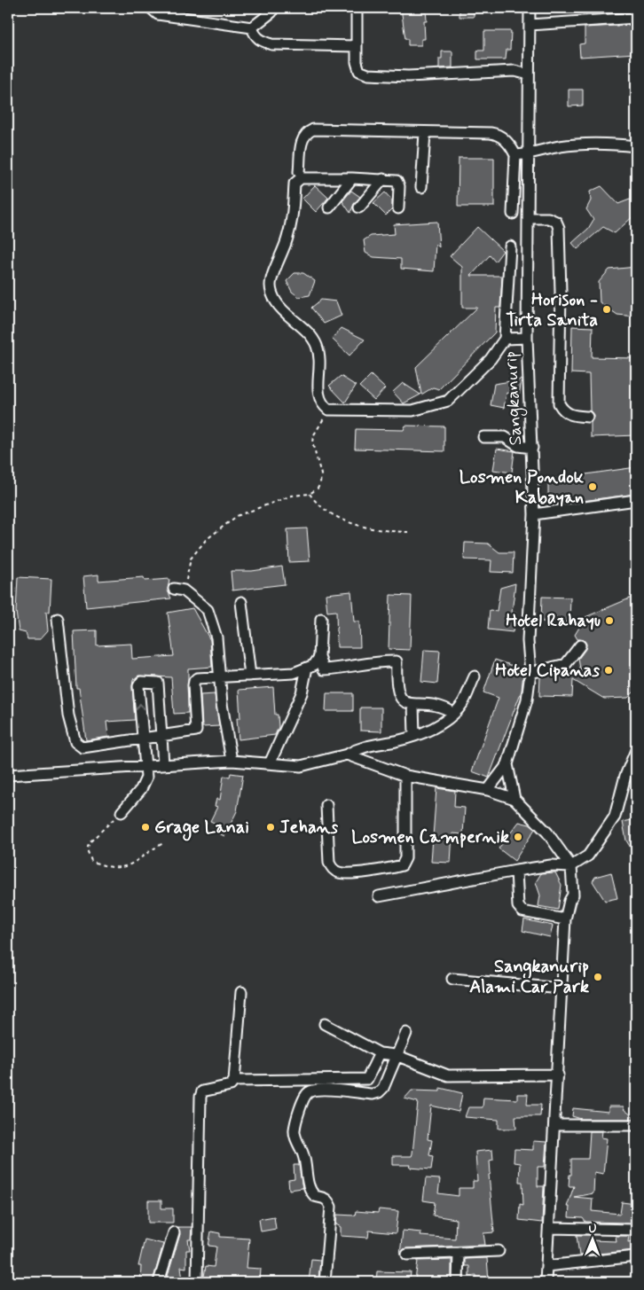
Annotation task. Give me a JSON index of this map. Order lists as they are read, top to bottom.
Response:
{
  "streets": {
    "street": ["Sangkanurip"]
  },
  "places": [
    "Horison - Tirta Sanita",
    "Losmen Pondok Kabayan",
    "Hotel Rahayu",
    "Hotel Cipanas",
    "Grage Lanai",
    "Jehans",
    "Losmen Campernik",
    "Sangkanurip Alami Car Park"
  ],
  "north": "top"
}
